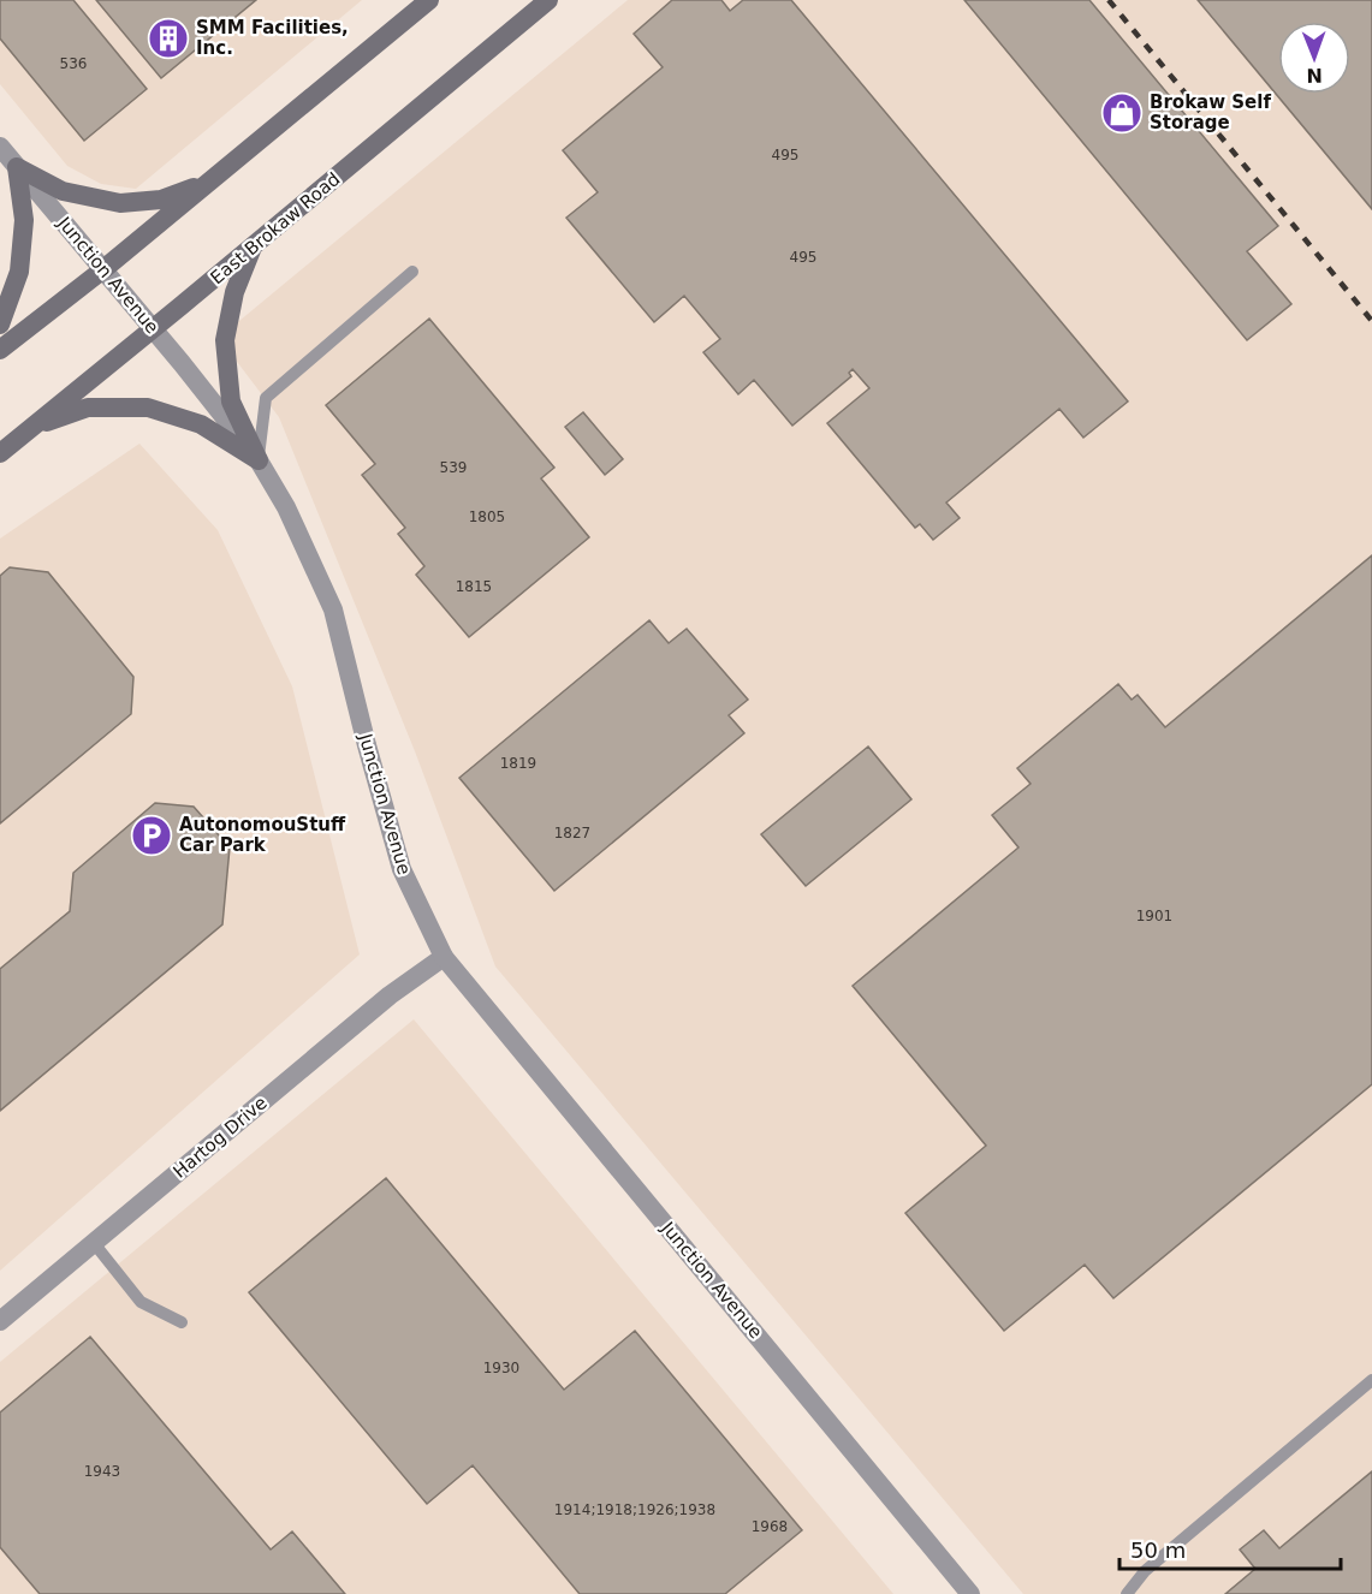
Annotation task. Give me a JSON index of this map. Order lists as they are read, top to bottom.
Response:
{
  "streets": {
    "main road": ["East Brokaw Road"],
    "street": ["Junction Avenue", "Hartog Drive"]
  },
  "crossings": [
    ["East Brokaw Road", "Junction Avenue"],
    ["Junction Avenue", "Hartog Drive"]
  ],
  "places": {
    "building": ["SMM Facilities, Inc."],
    "shop": ["Brokaw Self Storage"],
    "parking": ["AutonomouStuff Car Park"]
  },
  "house_numbers": [
    "536",
    "495",
    "495",
    "539",
    "1805",
    "1815",
    "1819",
    "1827",
    "1901",
    "1930",
    "1943",
    "1914;1918;1926;1938",
    "1968"
  ],
  "scale_bar": "50 m",
  "north": "bottom"
}
